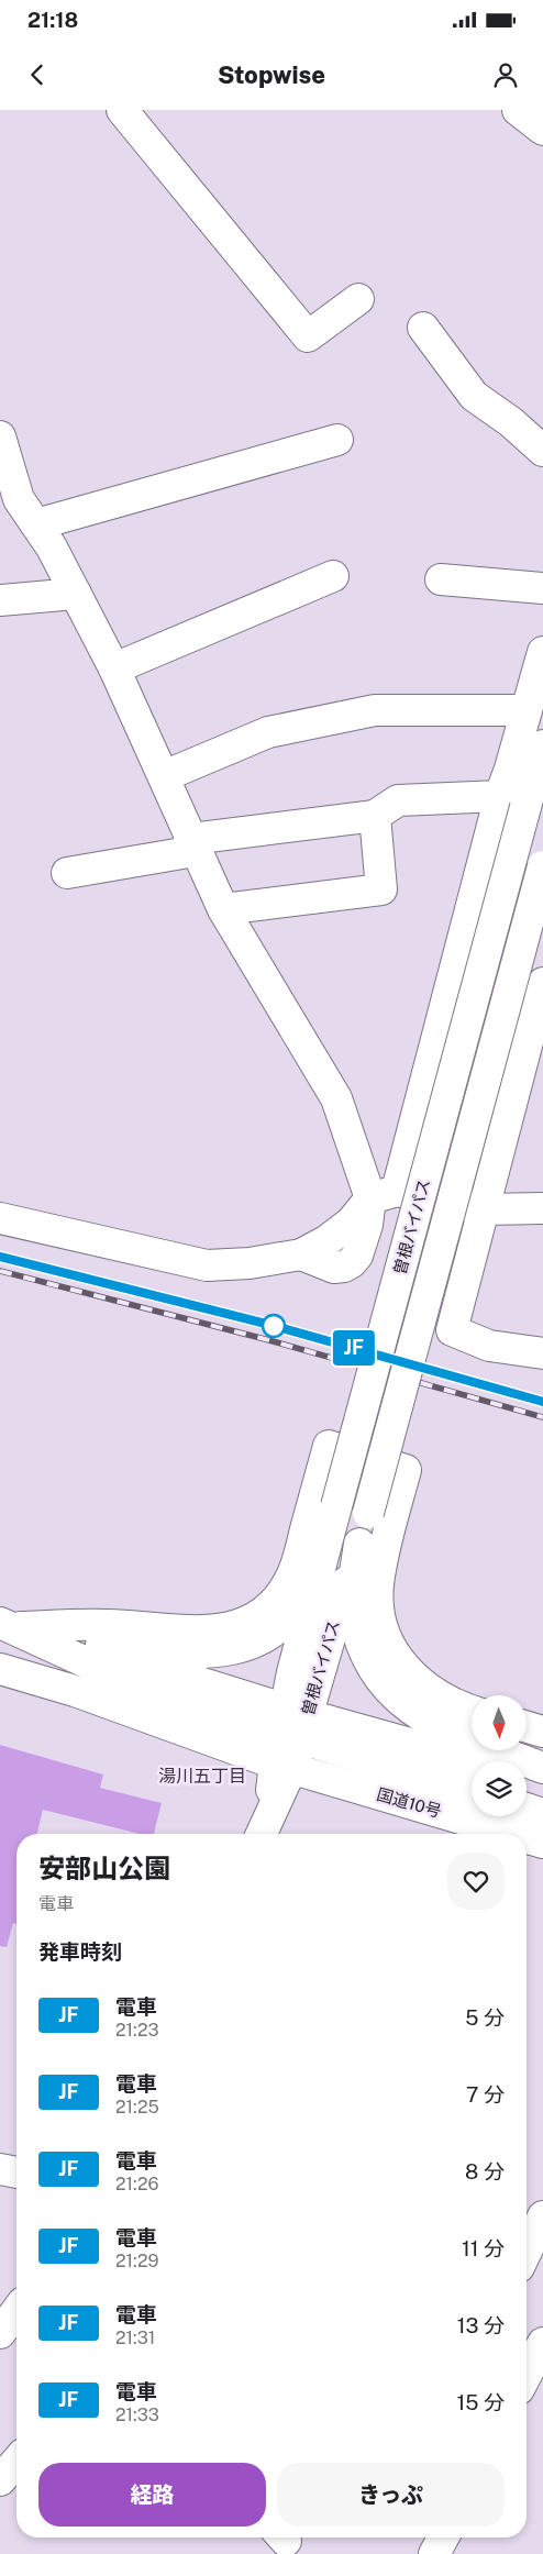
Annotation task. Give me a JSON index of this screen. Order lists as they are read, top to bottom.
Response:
{
  "streets": {
    "main road": ["曽根バイパス", "国道10号"]
  },
  "crossings": [
    ["曽根バイパス", "国道10号"]
  ],
  "districts": ["湯川五丁目"],
  "north": "bottom",
  "page": {
    "status": "21:18",
    "header": "Stopwise",
    "on_map": "JF",
    "heading": [
      ["安部山公園", "電車"],
      "発車時刻"
    ],
    "list": [
      {
        "mark": "JF",
        "name": "電車",
        "note": "21:23",
        "value": "5 分"
      },
      {
        "mark": "JF",
        "name": "電車",
        "note": "21:25",
        "value": "7 分"
      },
      {
        "mark": "JF",
        "name": "電車",
        "note": "21:26",
        "value": "8 分"
      },
      {
        "mark": "JF",
        "name": "電車",
        "note": "21:29",
        "value": "11 分"
      },
      {
        "mark": "JF",
        "name": "電車",
        "note": "21:31",
        "value": "13 分"
      },
      {
        "mark": "JF",
        "name": "電車",
        "note": "21:33",
        "value": "15 分"
      }
    ],
    "buttons": ["経路", "きっぷ"]
  }
}
